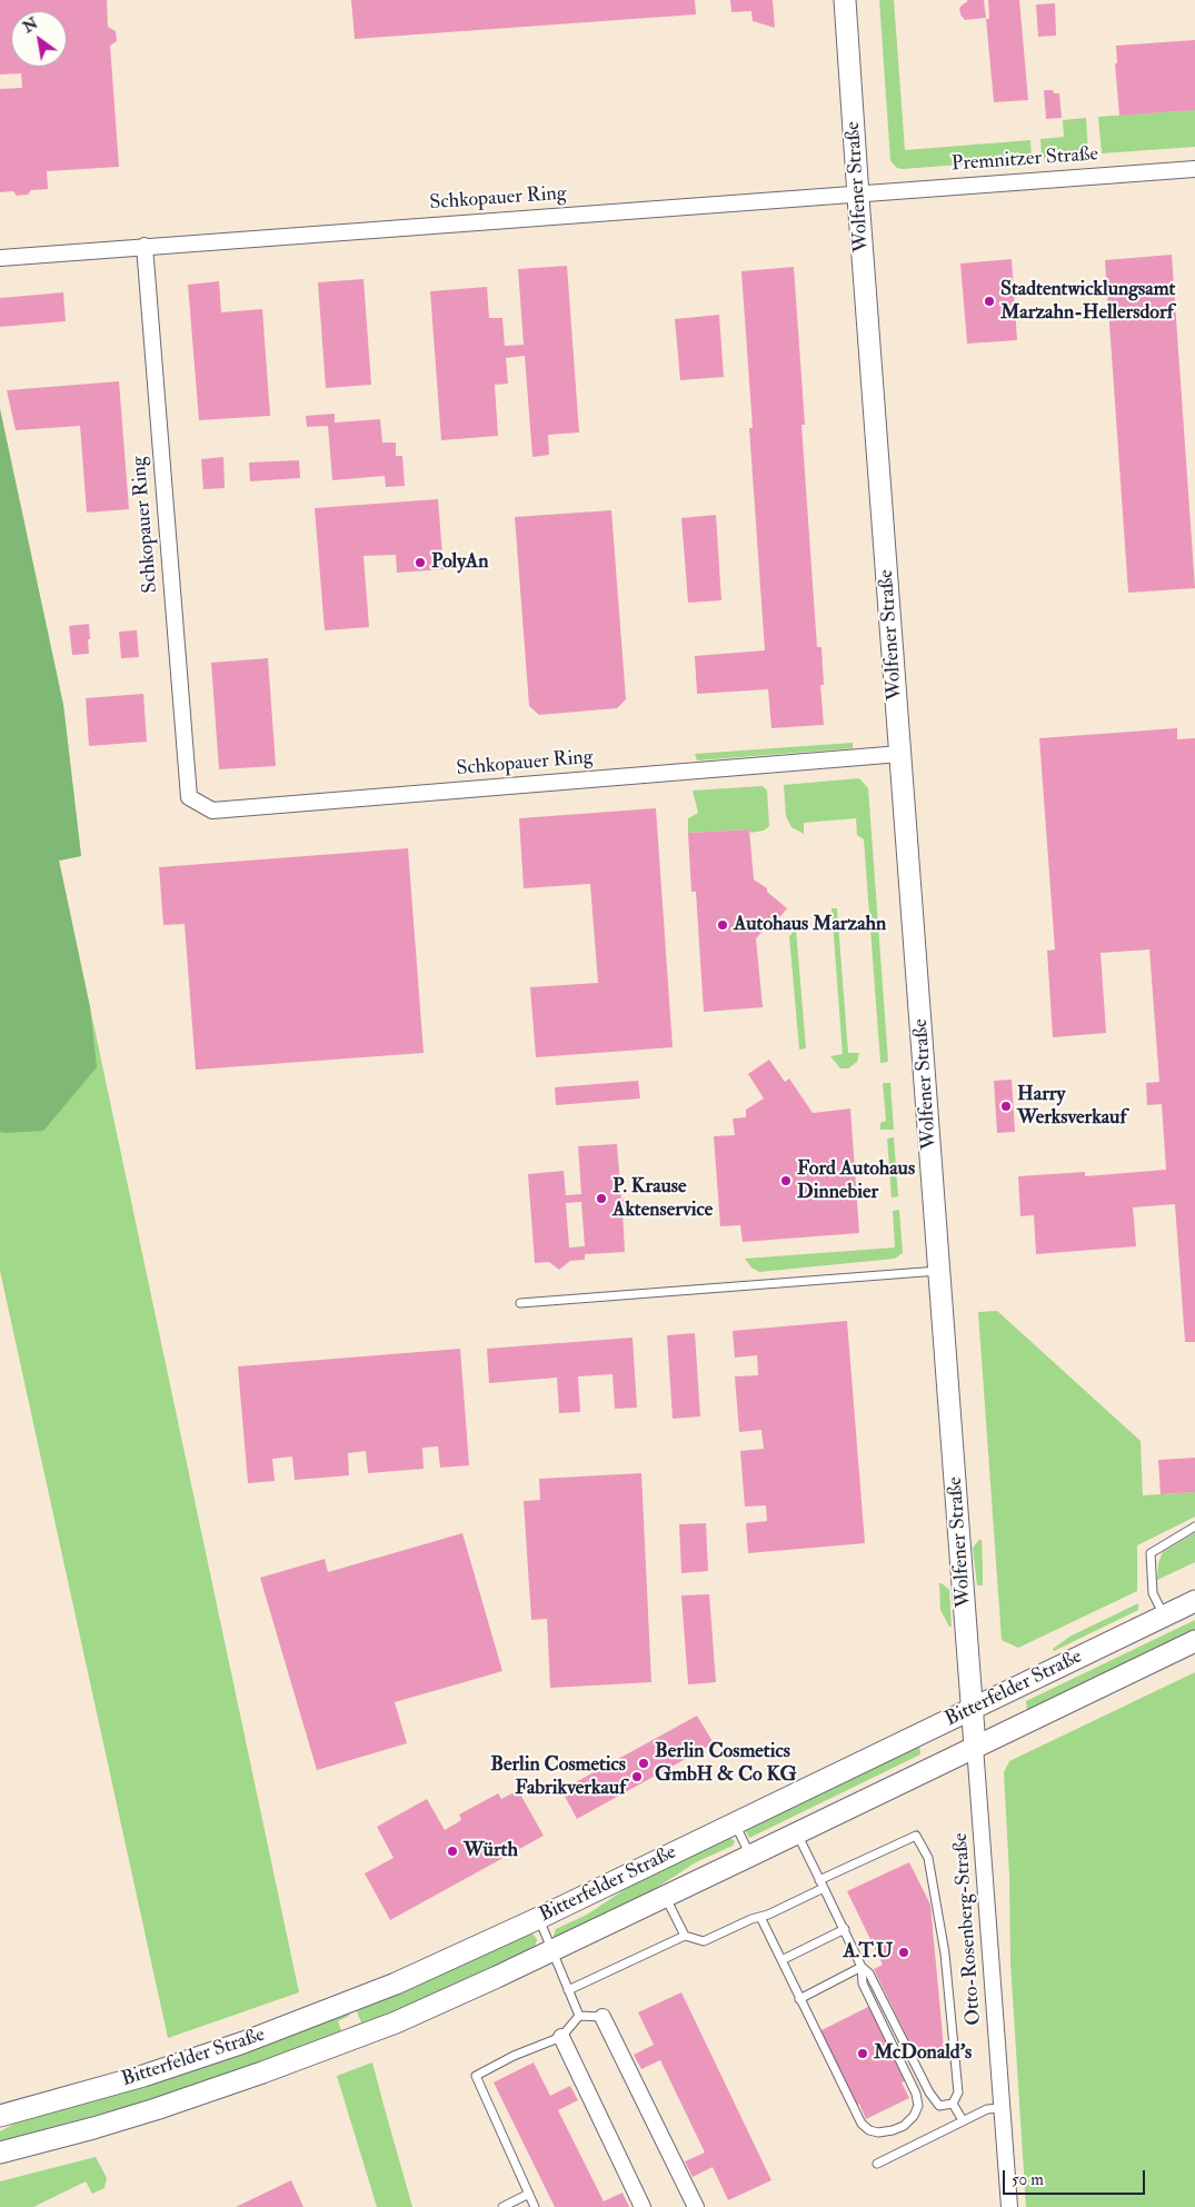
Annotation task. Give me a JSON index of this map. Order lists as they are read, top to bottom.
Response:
{
  "streets": {
    "main road": ["Wolfener Straße", "Bitterfelder Straße"],
    "street": ["Premnitzer Straße", "Schkopauer Ring", "Otto-Rosenberg-Straße"]
  },
  "crossings": [
    ["Premnitzer Straße", "Wolfener Straße"],
    ["Premnitzer Straße", "Schkopauer Ring"],
    ["Wolfener Straße", "Schkopauer Ring"],
    ["Wolfener Straße", "Bitterfelder Straße"],
    ["Wolfener Straße", "Otto-Rosenberg-Straße"],
    ["Bitterfelder Straße", "Otto-Rosenberg-Straße"]
  ],
  "places": [
    "Stadtentwicklungsamt Marzahn-Hellersdorf",
    "PolyAn",
    "Autohaus Marzahn",
    "Harry Werksverkauf",
    "Ford Autohaus Dinnebier",
    "P. Krause Aktenservice",
    "Berlin Cosmetics GmbH & Co KG",
    "Berlin Cosmetics Fabrikverkauf",
    "Würth",
    "A.T.U",
    "McDonald's"
  ],
  "scale_bar": "50 m",
  "north": "top left"
}
